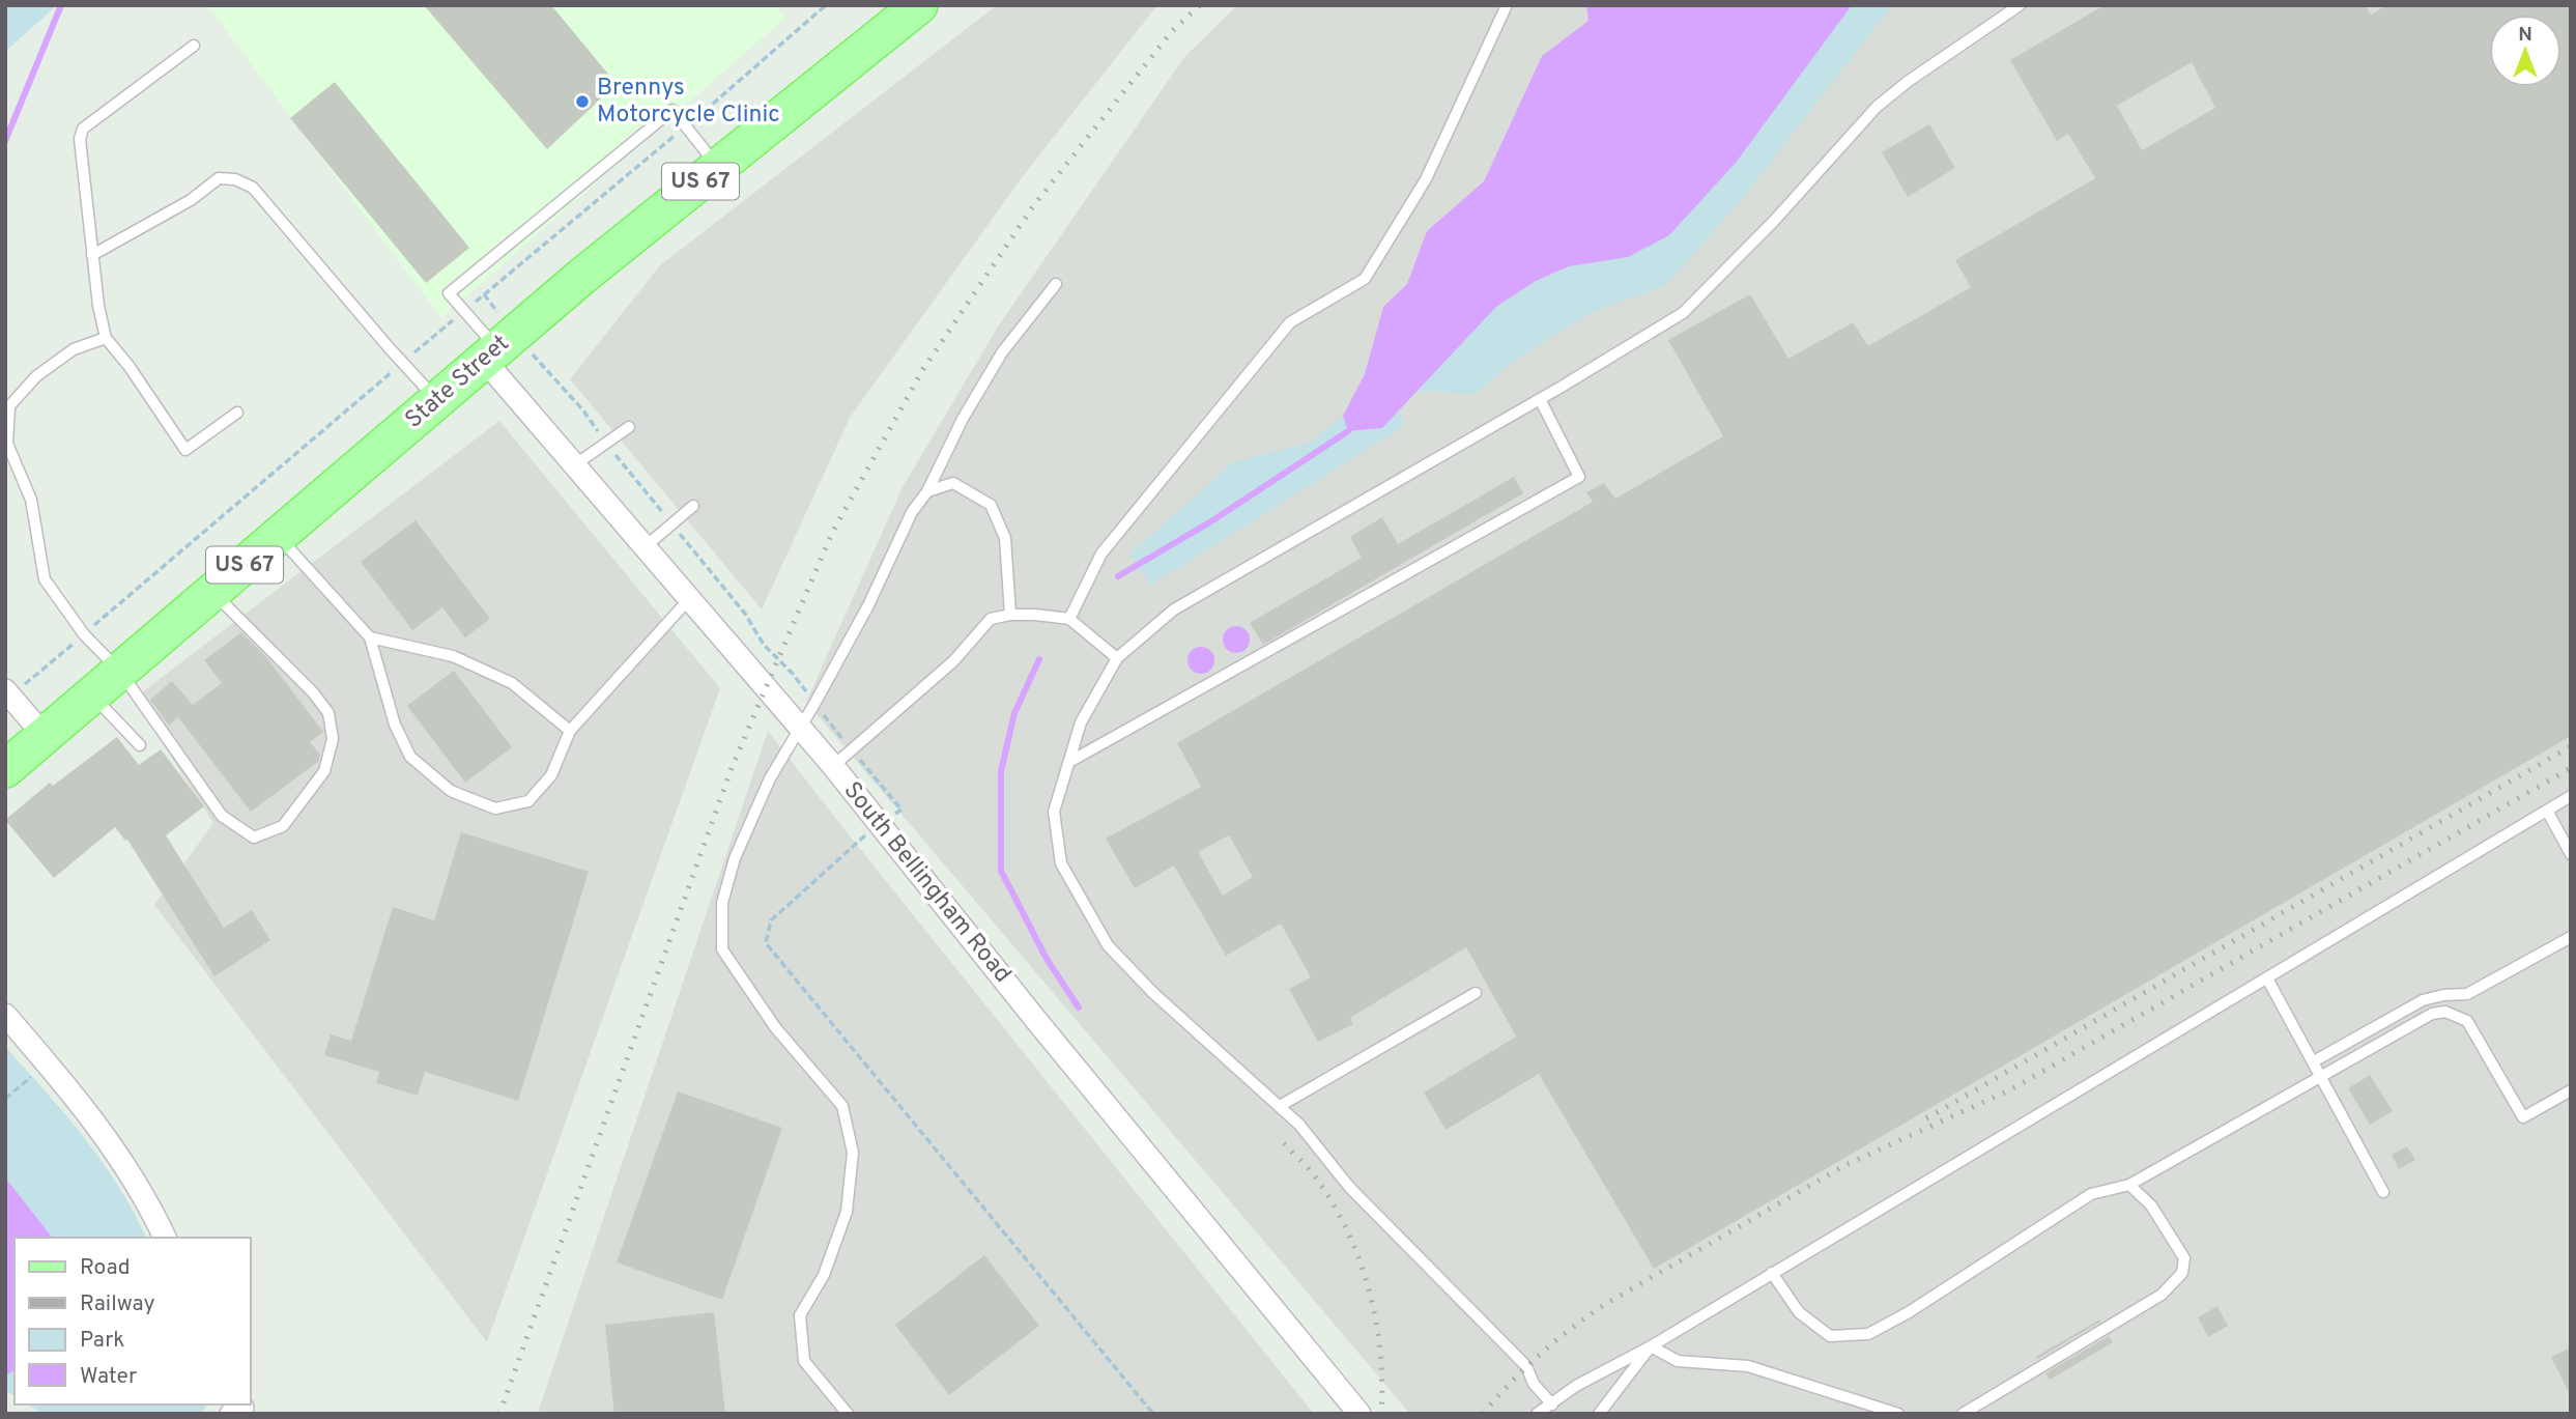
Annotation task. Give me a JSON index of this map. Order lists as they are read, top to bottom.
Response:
{
  "streets": {
    "main road": ["US 67", "State Street"],
    "street": ["South Bellingham Road"]
  },
  "crossings": [
    ["State Street", "South Bellingham Road"]
  ],
  "places": ["Brennys Motorcycle Clinic"],
  "legend": [
    "Road",
    "Railway",
    "Park",
    "Water"
  ],
  "north": "top"
}
